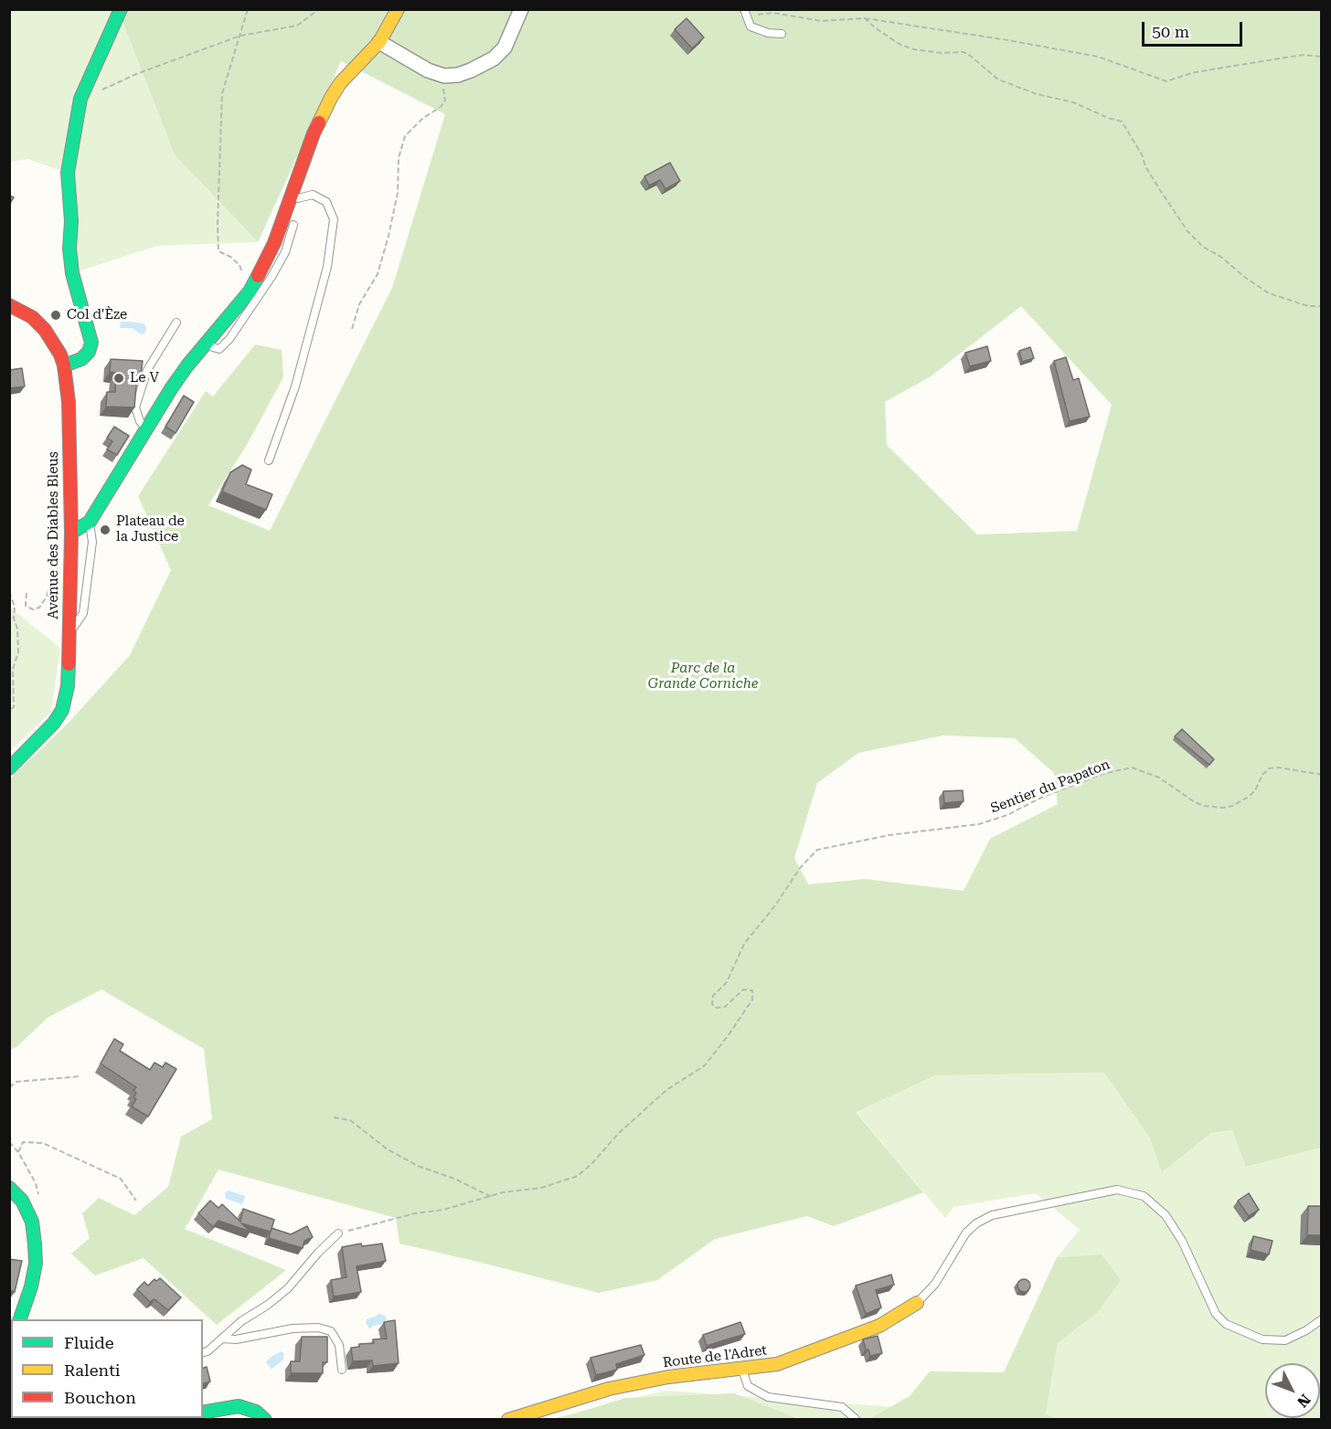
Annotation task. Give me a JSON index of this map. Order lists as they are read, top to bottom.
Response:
{
  "streets": {
    "street": ["Avenue des Diables Bleus", "Route de l'Adret"],
    "path": ["Sentier du Papaton"]
  },
  "parks": ["Parc de la Grande Corniche"],
  "places": ["Col d'Èze", "Le V", "Plateau de la Justice"],
  "legend": ["Fluide", "Ralenti", "Bouchon"],
  "scale_bar": "50 m",
  "north": "bottom right"
}
